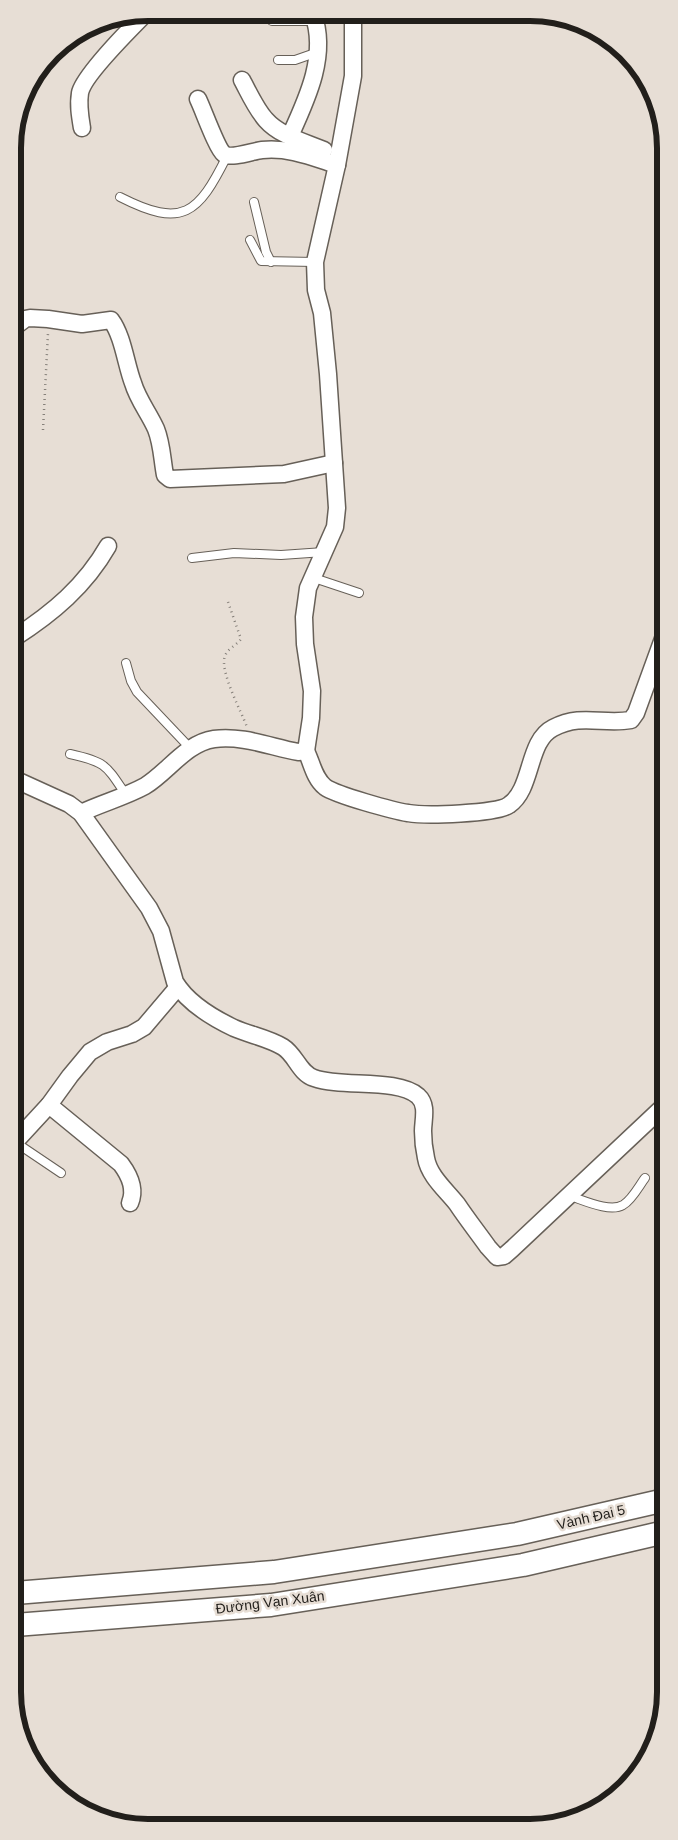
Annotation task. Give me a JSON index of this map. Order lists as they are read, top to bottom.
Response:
{
  "streets": {
    "main road": ["Vành Đai 5", "Đường Vạn Xuân"]
  }
}
